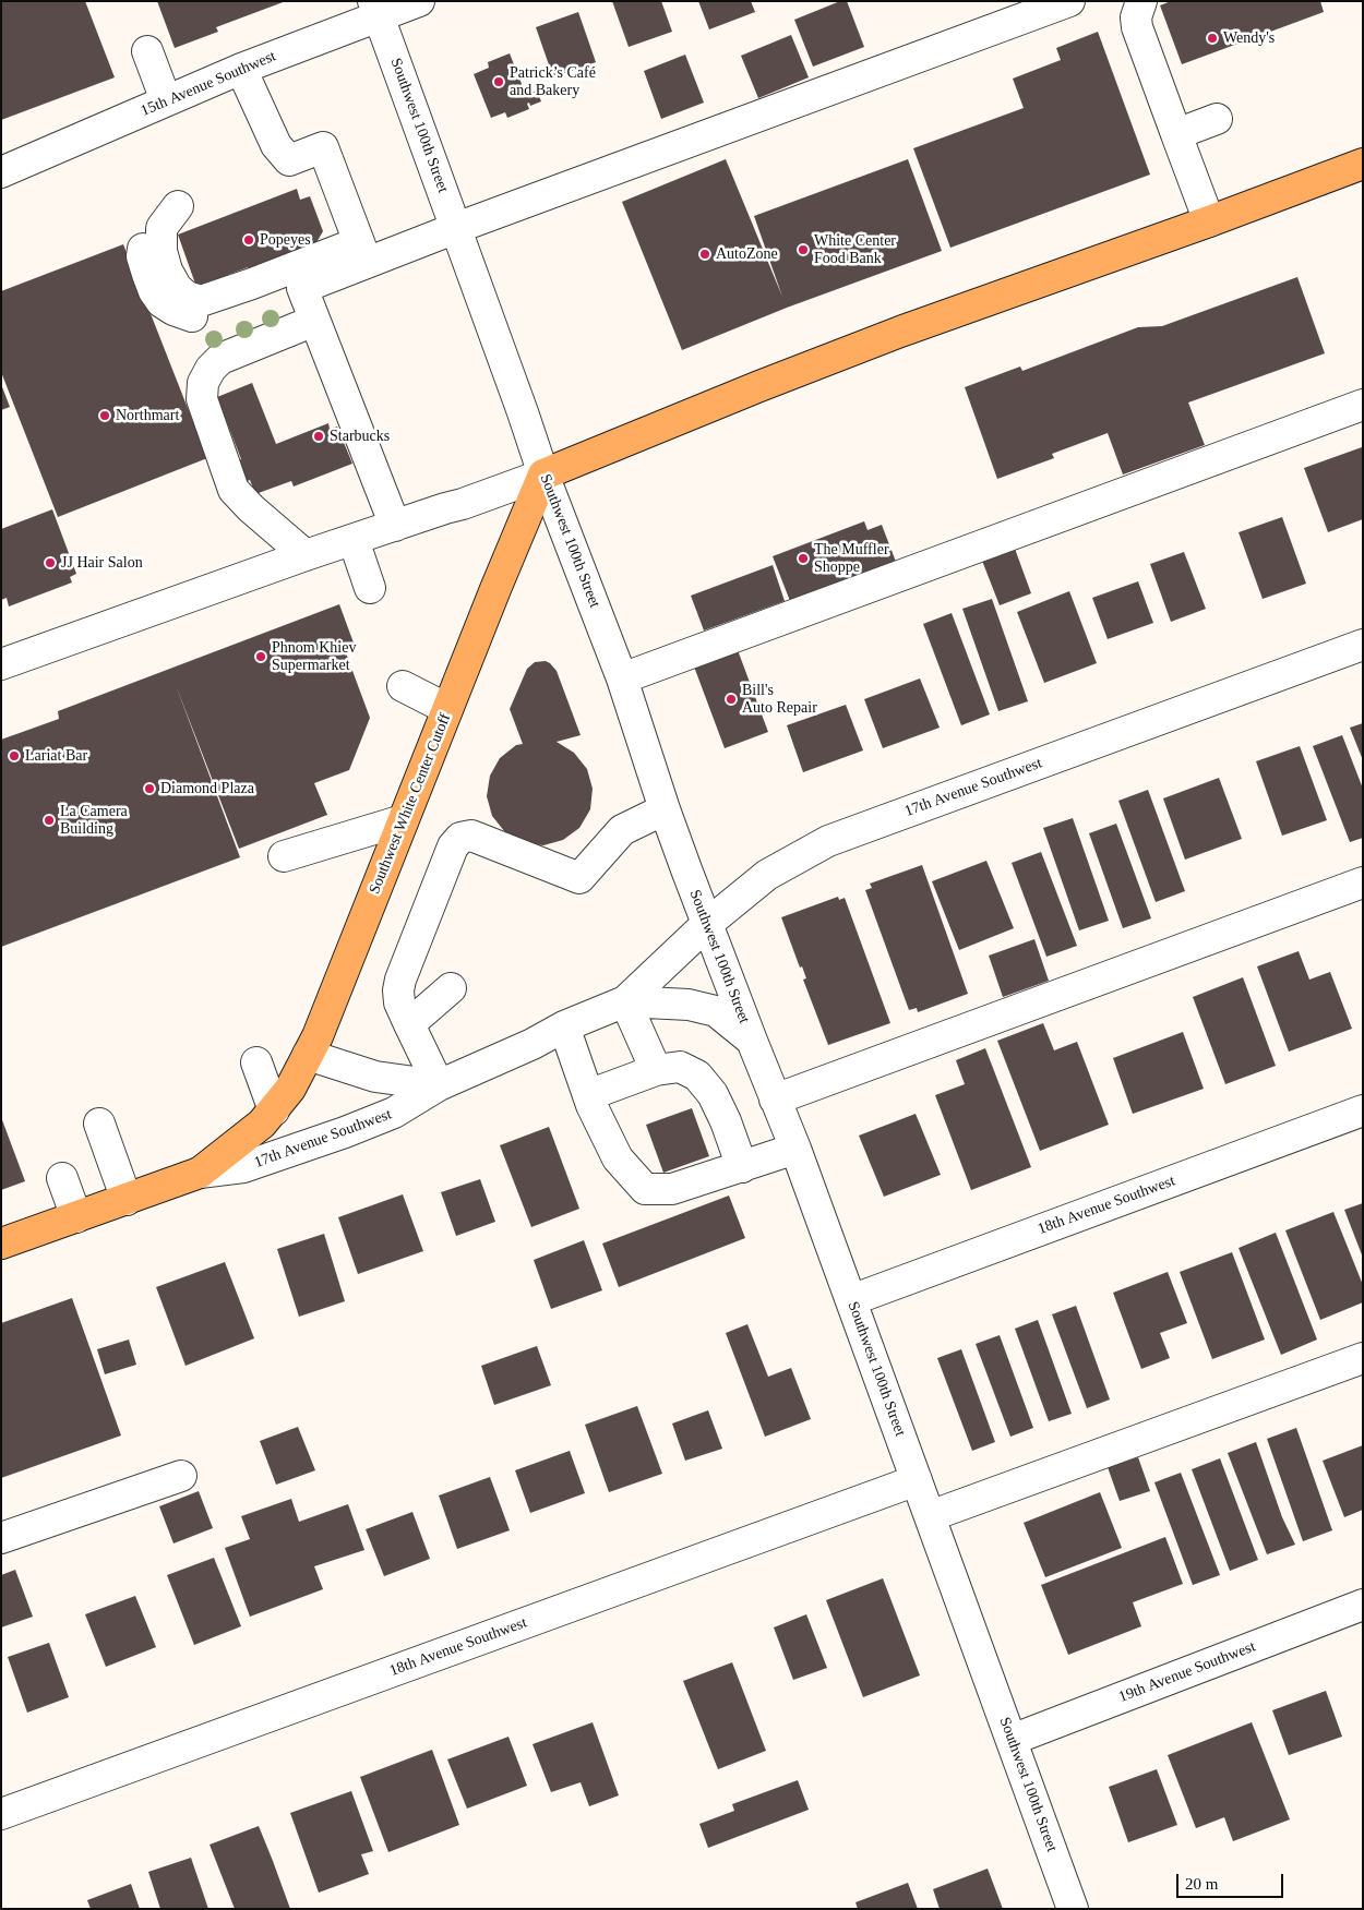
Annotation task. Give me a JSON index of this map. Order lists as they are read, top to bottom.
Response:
{
  "streets": {
    "main road": ["17th Avenue Southwest", "Southwest White Center Cutoff"],
    "street": [
      "15th Avenue Southwest",
      "Southwest 100th Street",
      "18th Avenue Southwest",
      "19th Avenue Southwest"
    ]
  },
  "crossings": [
    ["15th Avenue Southwest", "Southwest 100th Street"],
    ["Southwest 100th Street", "17th Avenue Southwest"],
    ["Southwest 100th Street", "Southwest White Center Cutoff"],
    ["Southwest 100th Street", "18th Avenue Southwest"],
    ["Southwest 100th Street", "19th Avenue Southwest"],
    ["17th Avenue Southwest", "Southwest White Center Cutoff"]
  ],
  "places": [
    "Wendy's",
    "Patrick’s Café and Bakery",
    "Popeyes",
    "White Center Food Bank",
    "AutoZone",
    "Northmart",
    "Starbucks",
    "The Muffler Shoppe",
    "JJ Hair Salon",
    "Phnom Khiev Supermarket",
    "Bill's Auto Repair",
    "Lariat Bar",
    "Diamond Plaza",
    "La Camera Building"
  ],
  "scale_bar": "20 m"
}
